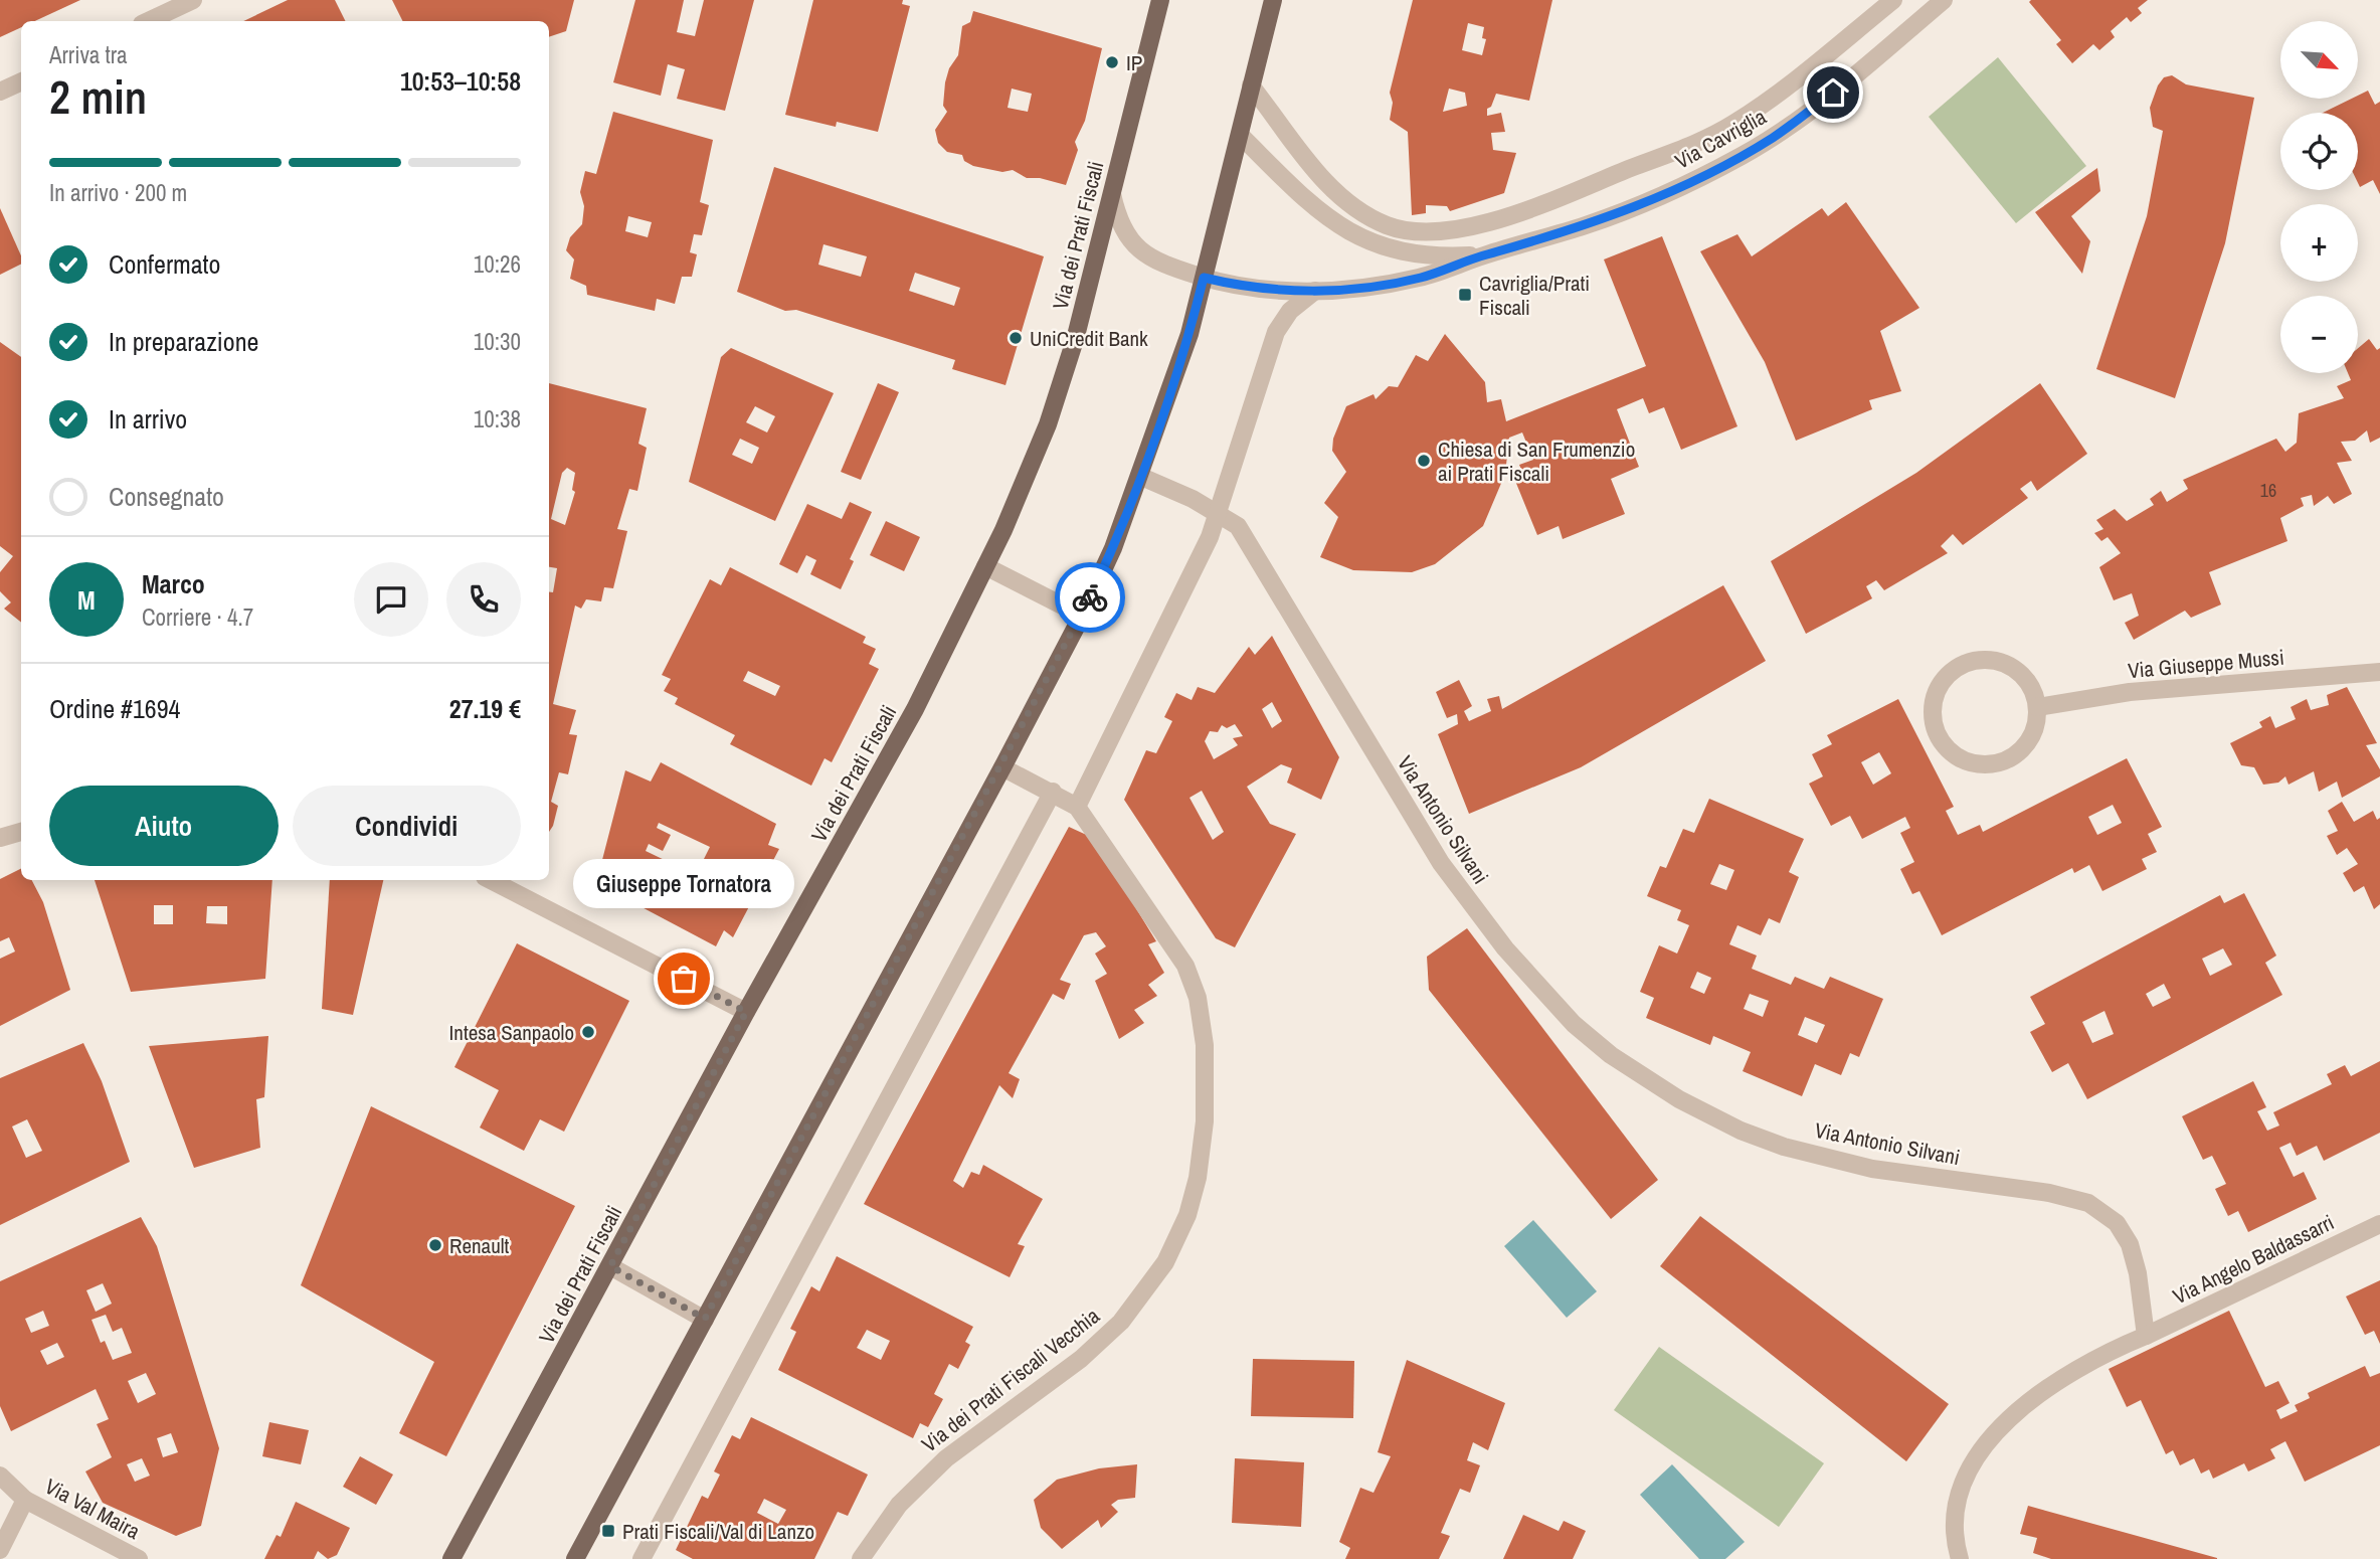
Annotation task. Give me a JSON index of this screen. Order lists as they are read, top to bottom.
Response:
{
  "streets": {
    "main road": ["Via dei Prati Fiscali"],
    "street": [
      "Via Cavriglia",
      "Via Giuseppe Mussi",
      "Via Antonio Silvani",
      "Via Angelo Baldassarri",
      "Via dei Prati Fiscali Vecchia",
      "Via Val Maira"
    ]
  },
  "crossings": [
    ["Via Cavriglia", "Via dei Prati Fiscali"],
    ["Via Antonio Silvani", "Via Angelo Baldassarri"]
  ],
  "places": {
    "other": [
      "IP",
      "UniCredit Bank",
      "Chiesa di San Frumenzio ai Prati Fiscali",
      "Giuseppe Tornatora",
      "Intesa Sanpaolo",
      "Renault"
    ],
    "transit": ["Cavriglia/Prati Fiscali", "Prati Fiscali/Val di Lanzo"]
  },
  "house_numbers": ["16"],
  "north": "bottom right",
  "page": {
    "map_buttons": ["+", "−"],
    "heading": ["2 min", "Arriva tra", "10:53–10:58"],
    "panel": [
      "Marco",
      "Corriere · 4.7",
      "Ordine #1694",
      "27.19 €"
    ],
    "bar": "In arrivo · 200 m",
    "list": [
      ["Confermato", "10:26"],
      ["In preparazione", "10:30"],
      ["In arrivo", "10:38"],
      "Consegnato"
    ],
    "round": "M",
    "buttons": ["Aiuto", "Condividi"],
    "bubble": "Giuseppe Tornatora"
  }
}
